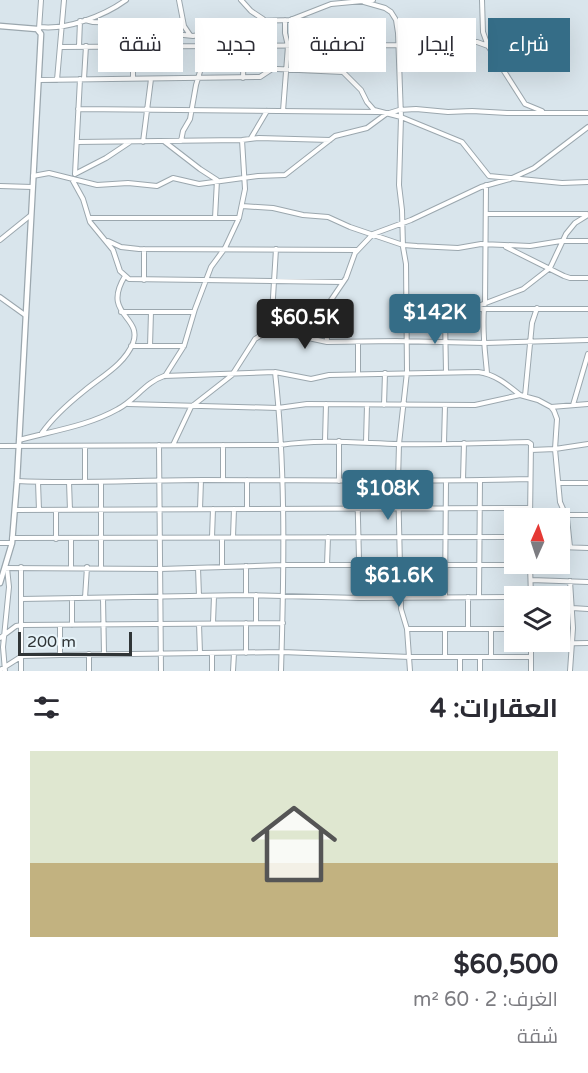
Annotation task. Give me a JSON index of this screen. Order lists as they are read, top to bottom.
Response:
{
  "scale_bar": "200 m",
  "north": "top",
  "page": {
    "chip": [
      "شراء",
      "إيجار",
      "تصفية",
      "جديد",
      "شقة"
    ],
    "price": [
      "$142K",
      "$60.5K",
      "$108K",
      "$61.6K"
    ],
    "scale": "200 m",
    "heading": "العقارات: 4",
    "list": [
      {
        "name": "$60,500",
        "note": "الغرف: 2 · 60 m² · شقة"
      }
    ]
  }
}
